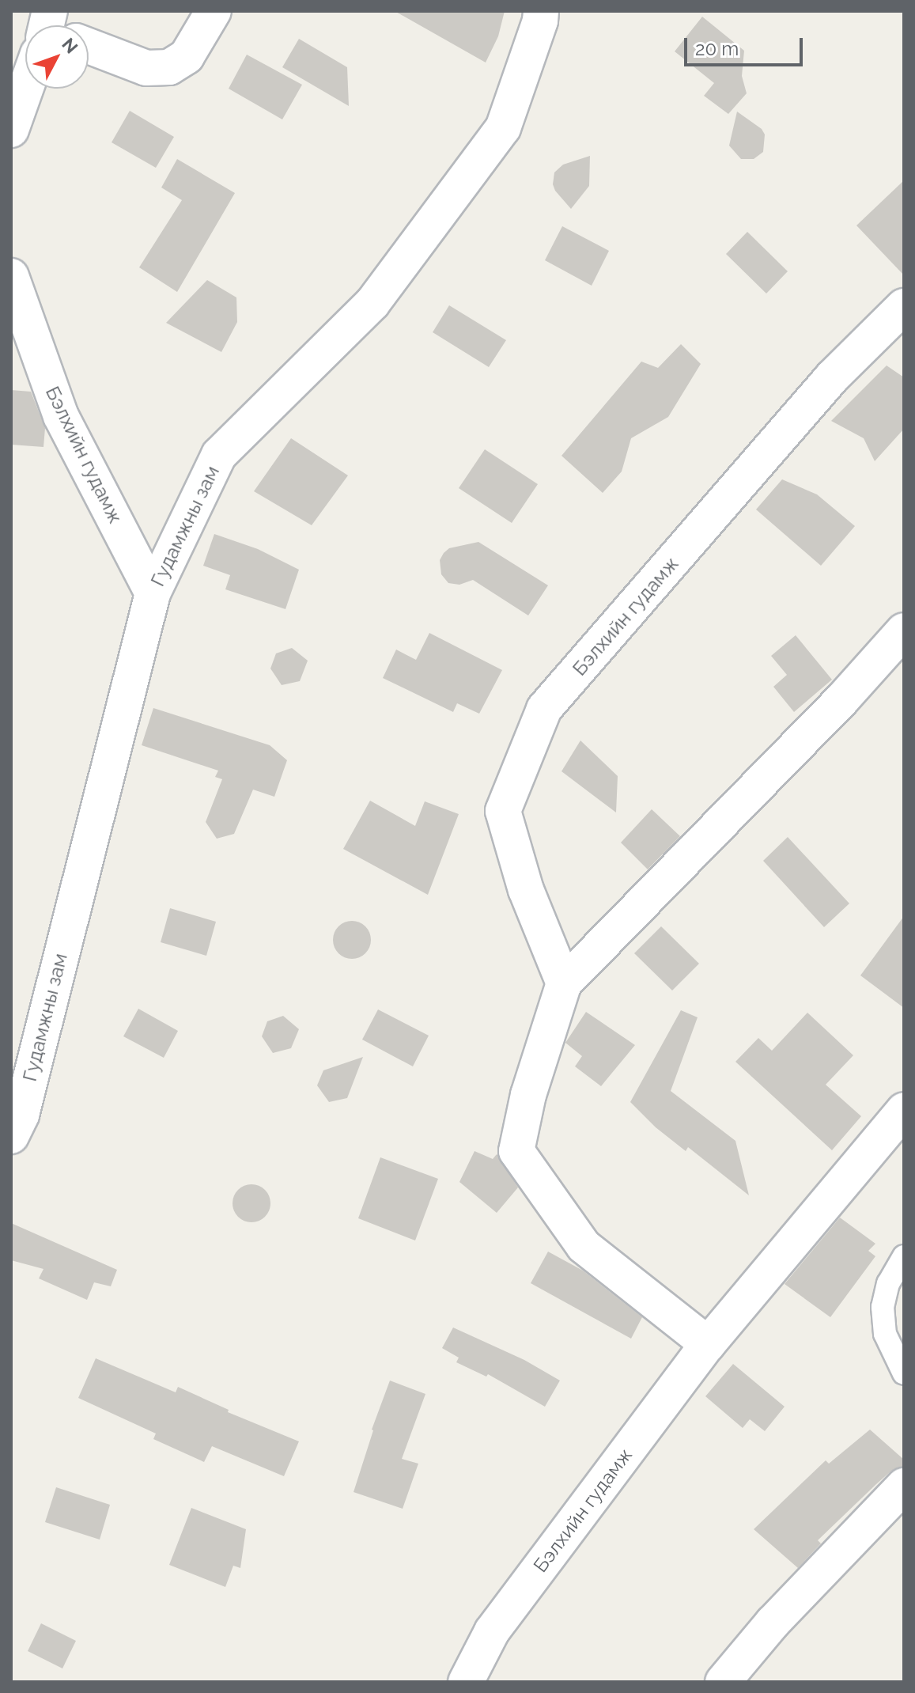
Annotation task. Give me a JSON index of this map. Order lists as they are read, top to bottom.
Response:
{
  "streets": {
    "street": ["Бэлхийн гудамж", "Гудамжны зам"]
  },
  "crossings": [
    ["Бэлхийн гудамж", "Гудамжны зам"]
  ],
  "scale_bar": "20 m",
  "north": "top right"
}
